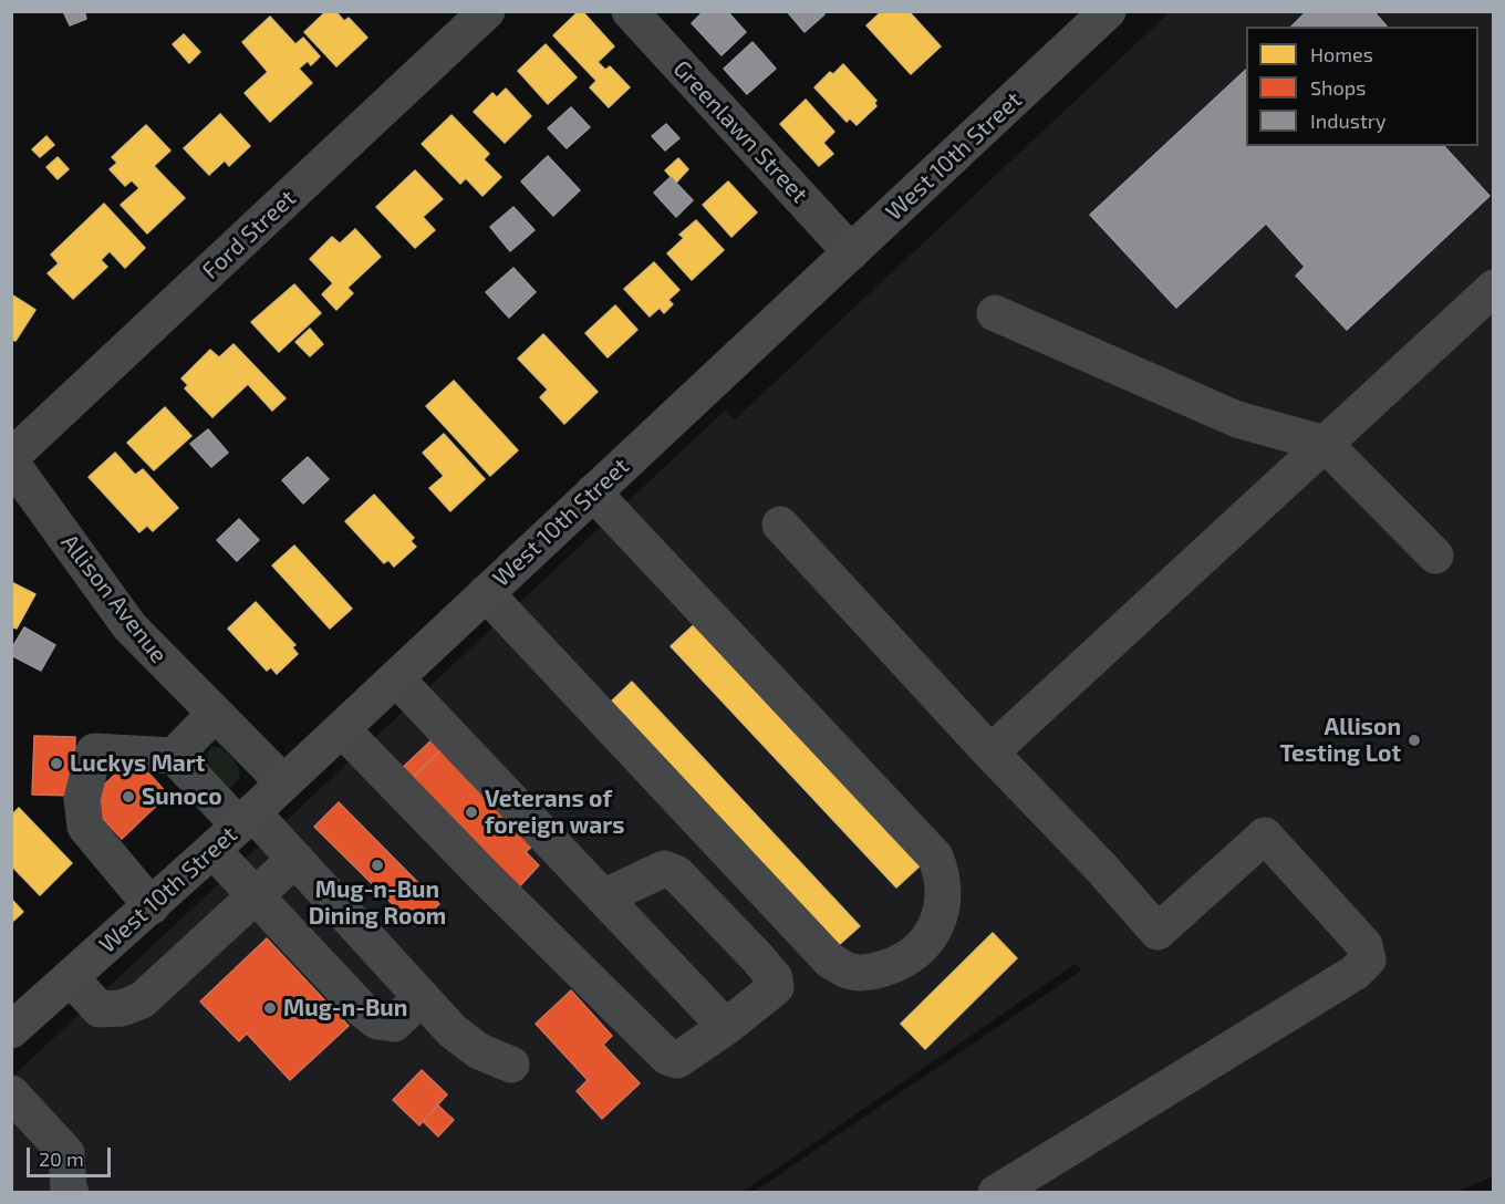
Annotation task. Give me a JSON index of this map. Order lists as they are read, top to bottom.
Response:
{
  "streets": {
    "main road": ["West 10th Street"],
    "street": ["Greenlawn Street", "Ford Street", "Allison Avenue"]
  },
  "crossings": [
    ["Greenlawn Street", "West 10th Street"],
    ["West 10th Street", "Allison Avenue"]
  ],
  "places": [
    "Allison Testing Lot",
    "Luckys Mart",
    "Sunoco",
    "Veterans of foreign wars",
    "Mug-n-Bun Dining Room",
    "Mug-n-Bun"
  ],
  "legend": ["Homes", "Shops", "Industry"],
  "scale_bar": "20 m"
}
